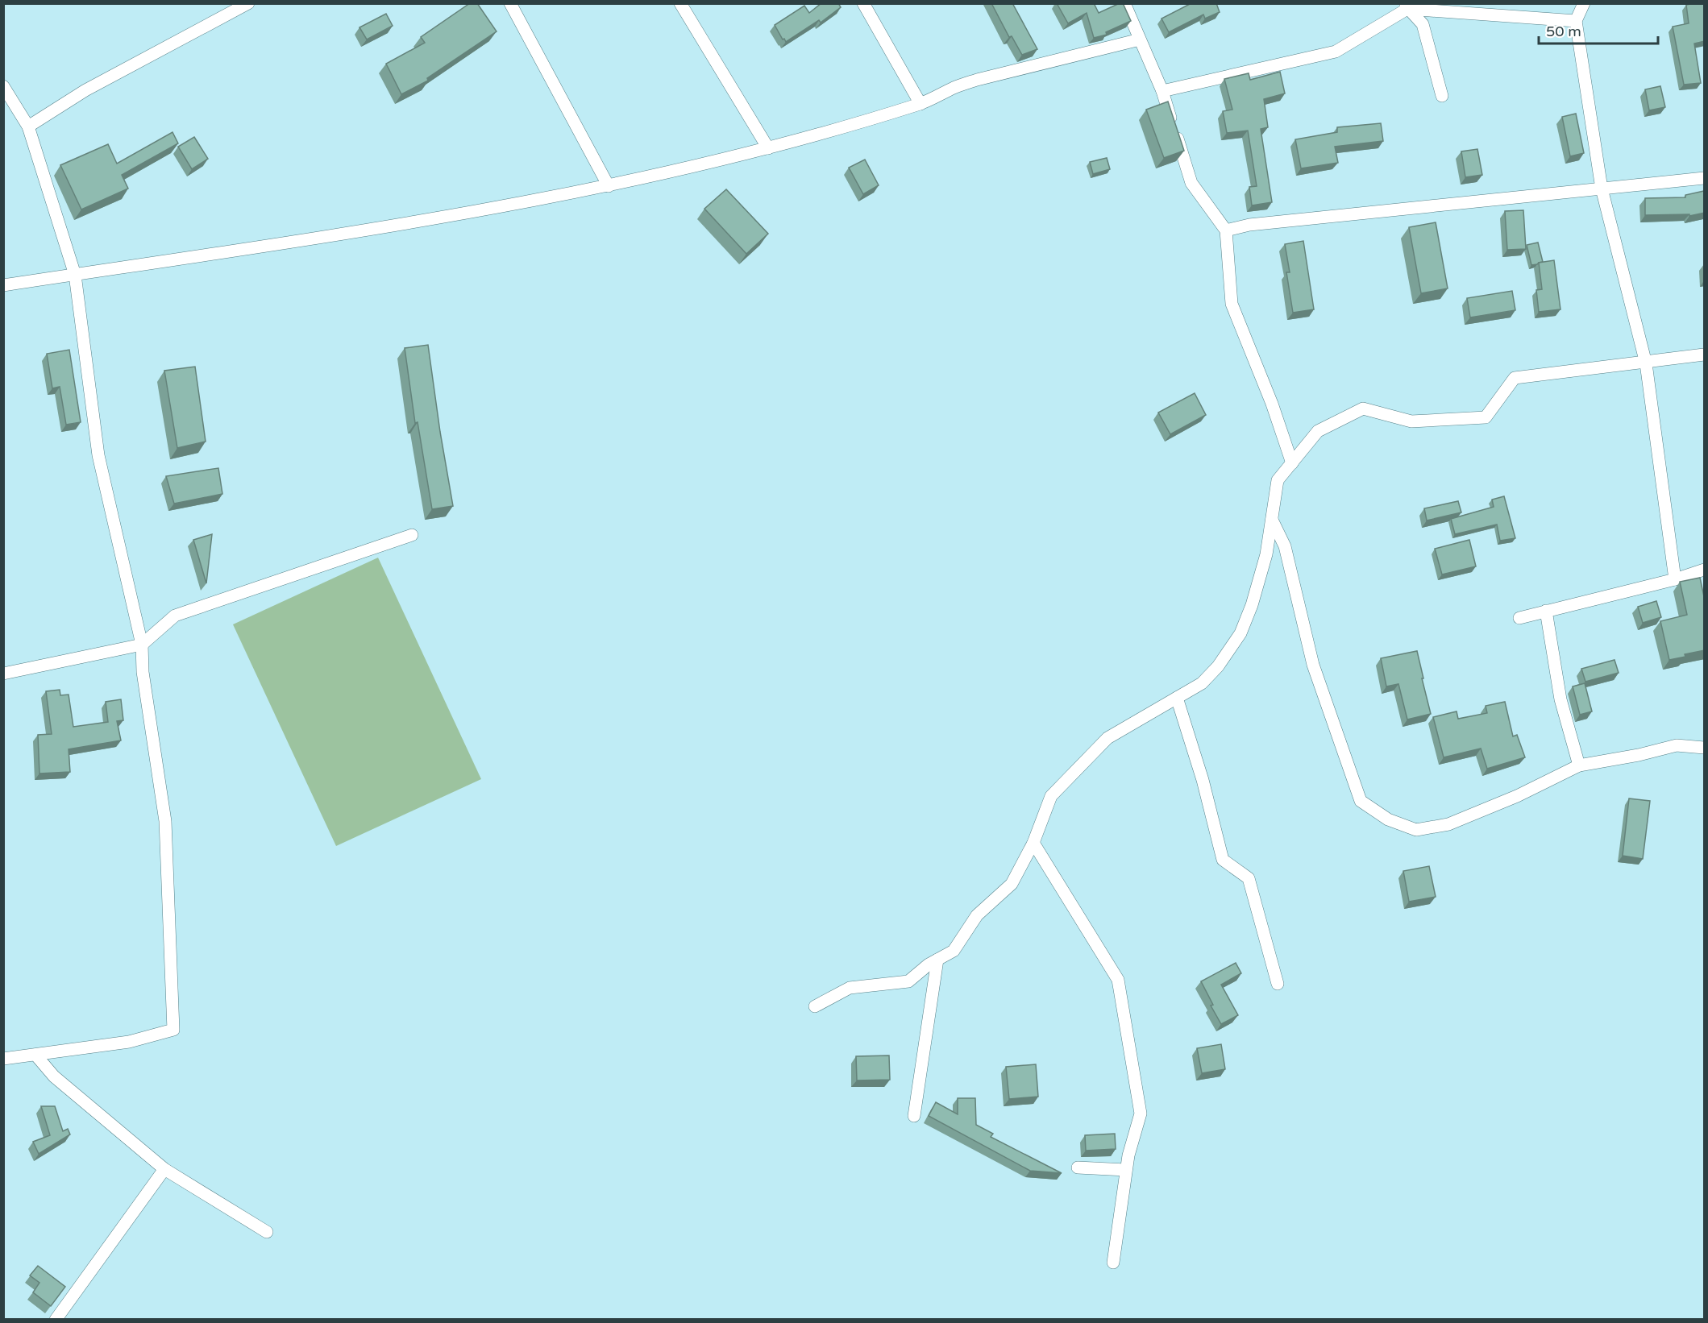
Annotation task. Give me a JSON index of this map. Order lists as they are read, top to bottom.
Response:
{
  "scale_bar": "50 m"
}
